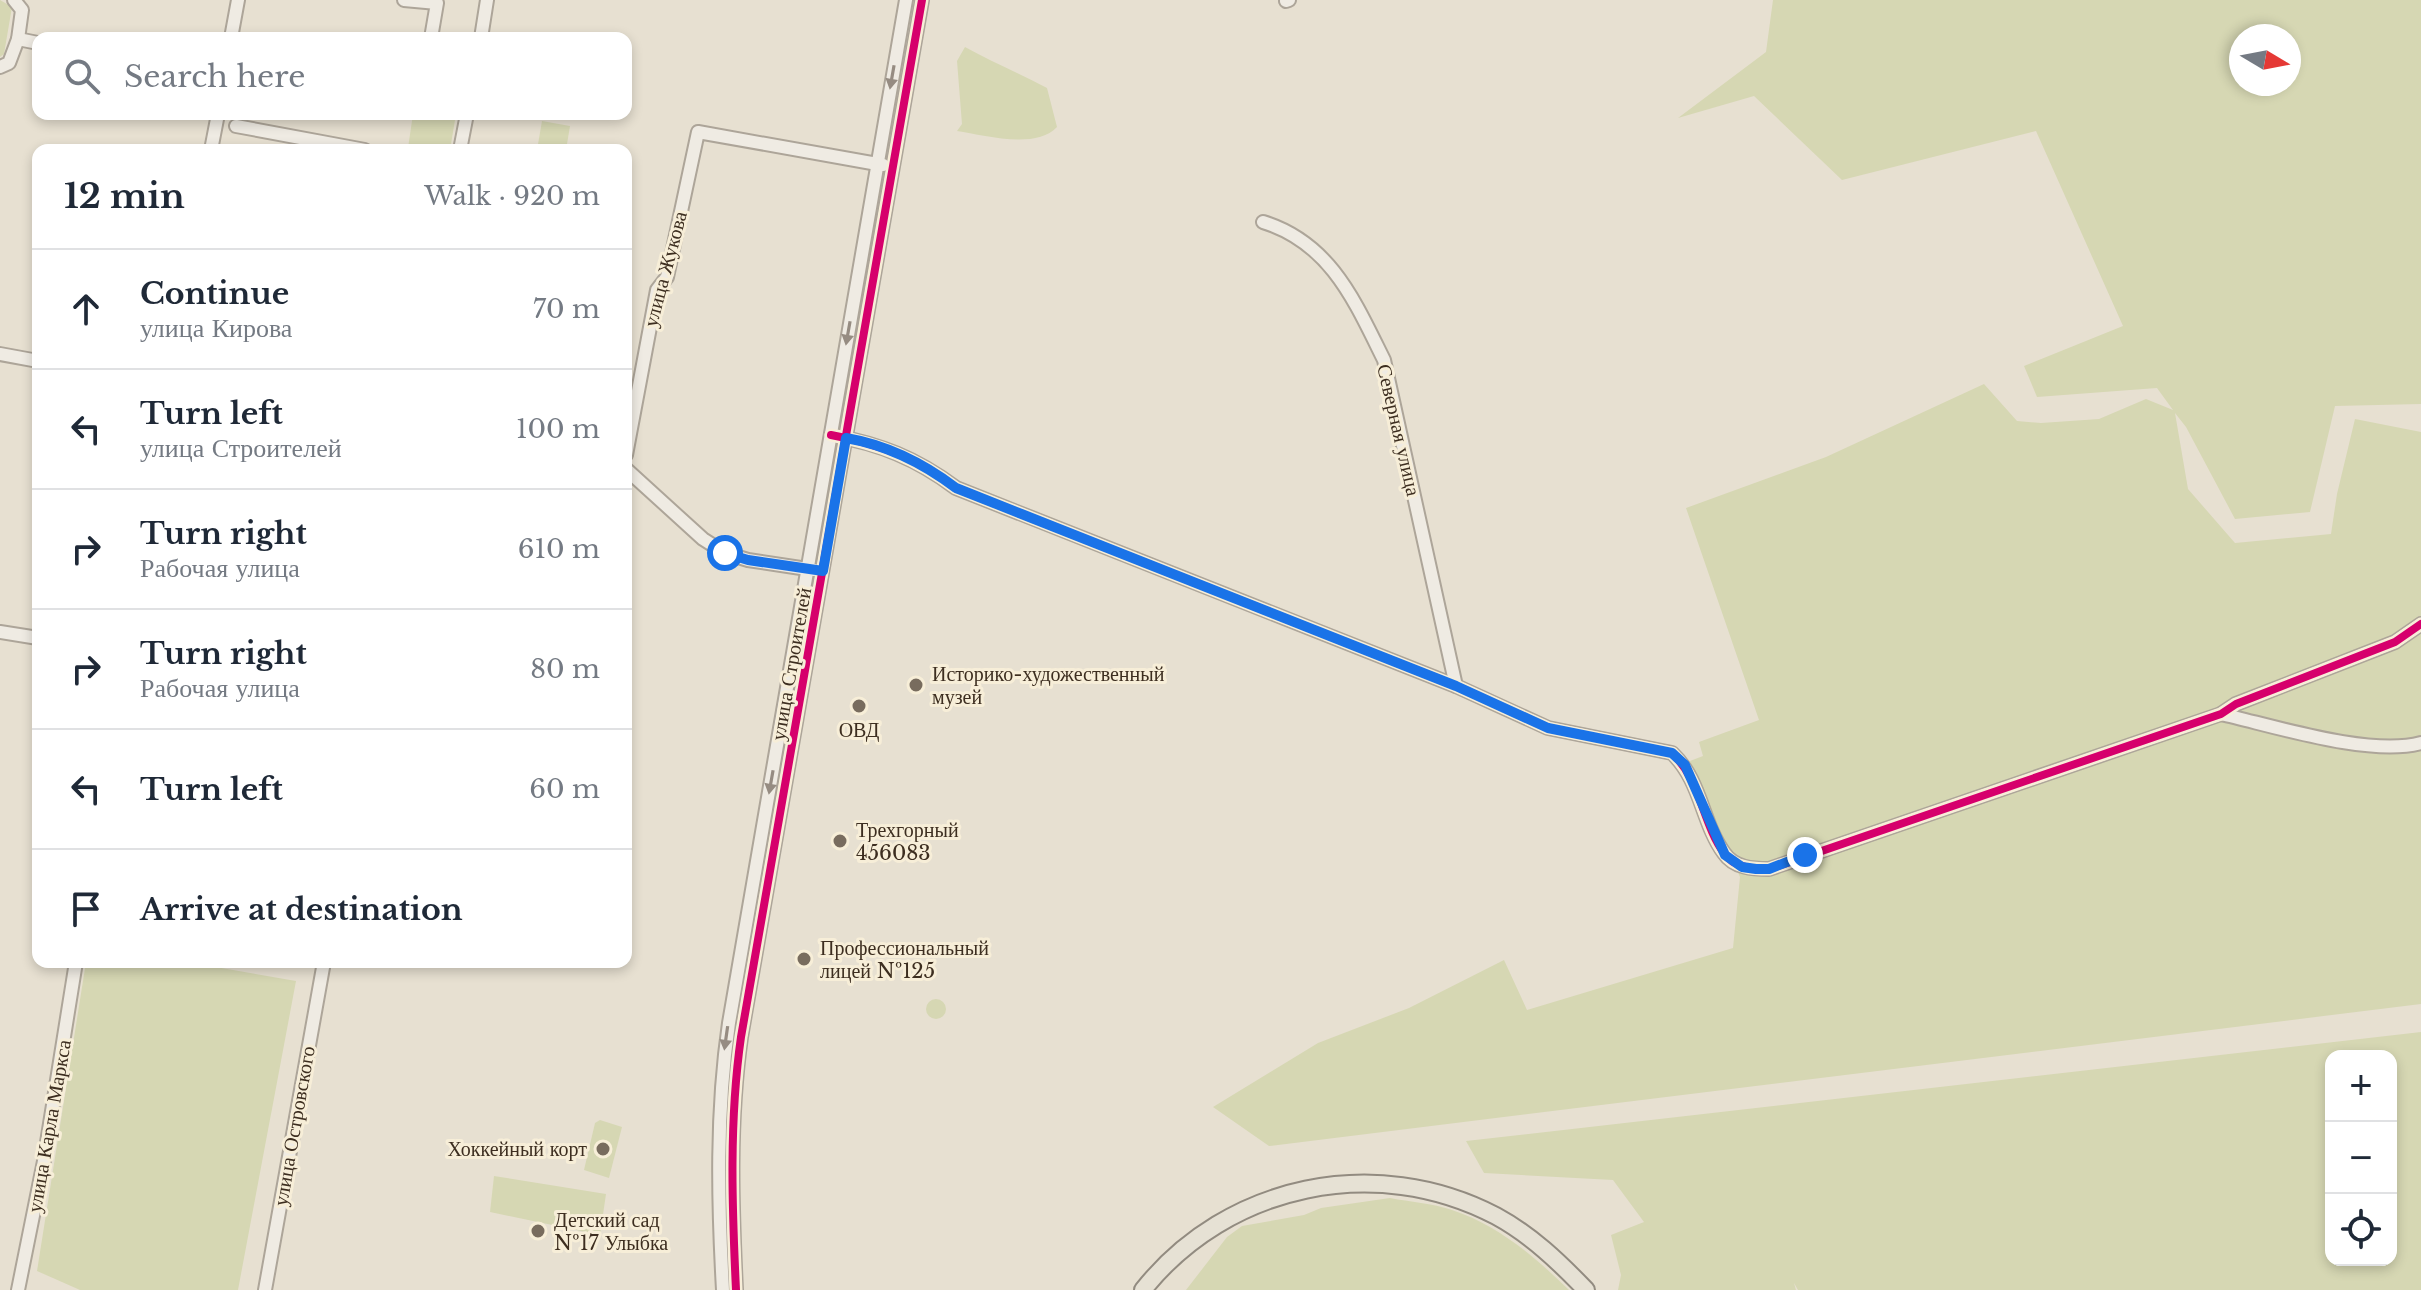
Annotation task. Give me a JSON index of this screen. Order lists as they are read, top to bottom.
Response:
{
  "streets": {
    "street": [
      "улица Жукова",
      "Северная улица",
      "улица Строителей",
      "улица Карла Маркса",
      "улица Островского"
    ]
  },
  "crossings": [
    ["улица Жукова", "улица Строителей"]
  ],
  "places": [
    "Историко-художественный музей",
    "ОВД",
    "Трехгорный 456083",
    "Профессиональный лицей №125",
    "Хоккейный корт",
    "Детский сад №17 Улыбка"
  ],
  "north": "right",
  "page": {
    "search": "Search here",
    "heading": ["12 min", "Walk · 920 m"],
    "list": [
      ["Continue", "улица Кирова", "70 m"],
      ["Turn left", "улица Строителей", "100 m"],
      ["Turn right", "Рабочая улица", "610 m"],
      ["Turn right", "Рабочая улица", "80 m"],
      ["Turn left", "60 m"],
      "Arrive at destination"
    ],
    "map_buttons": ["+", "−"]
  }
}
